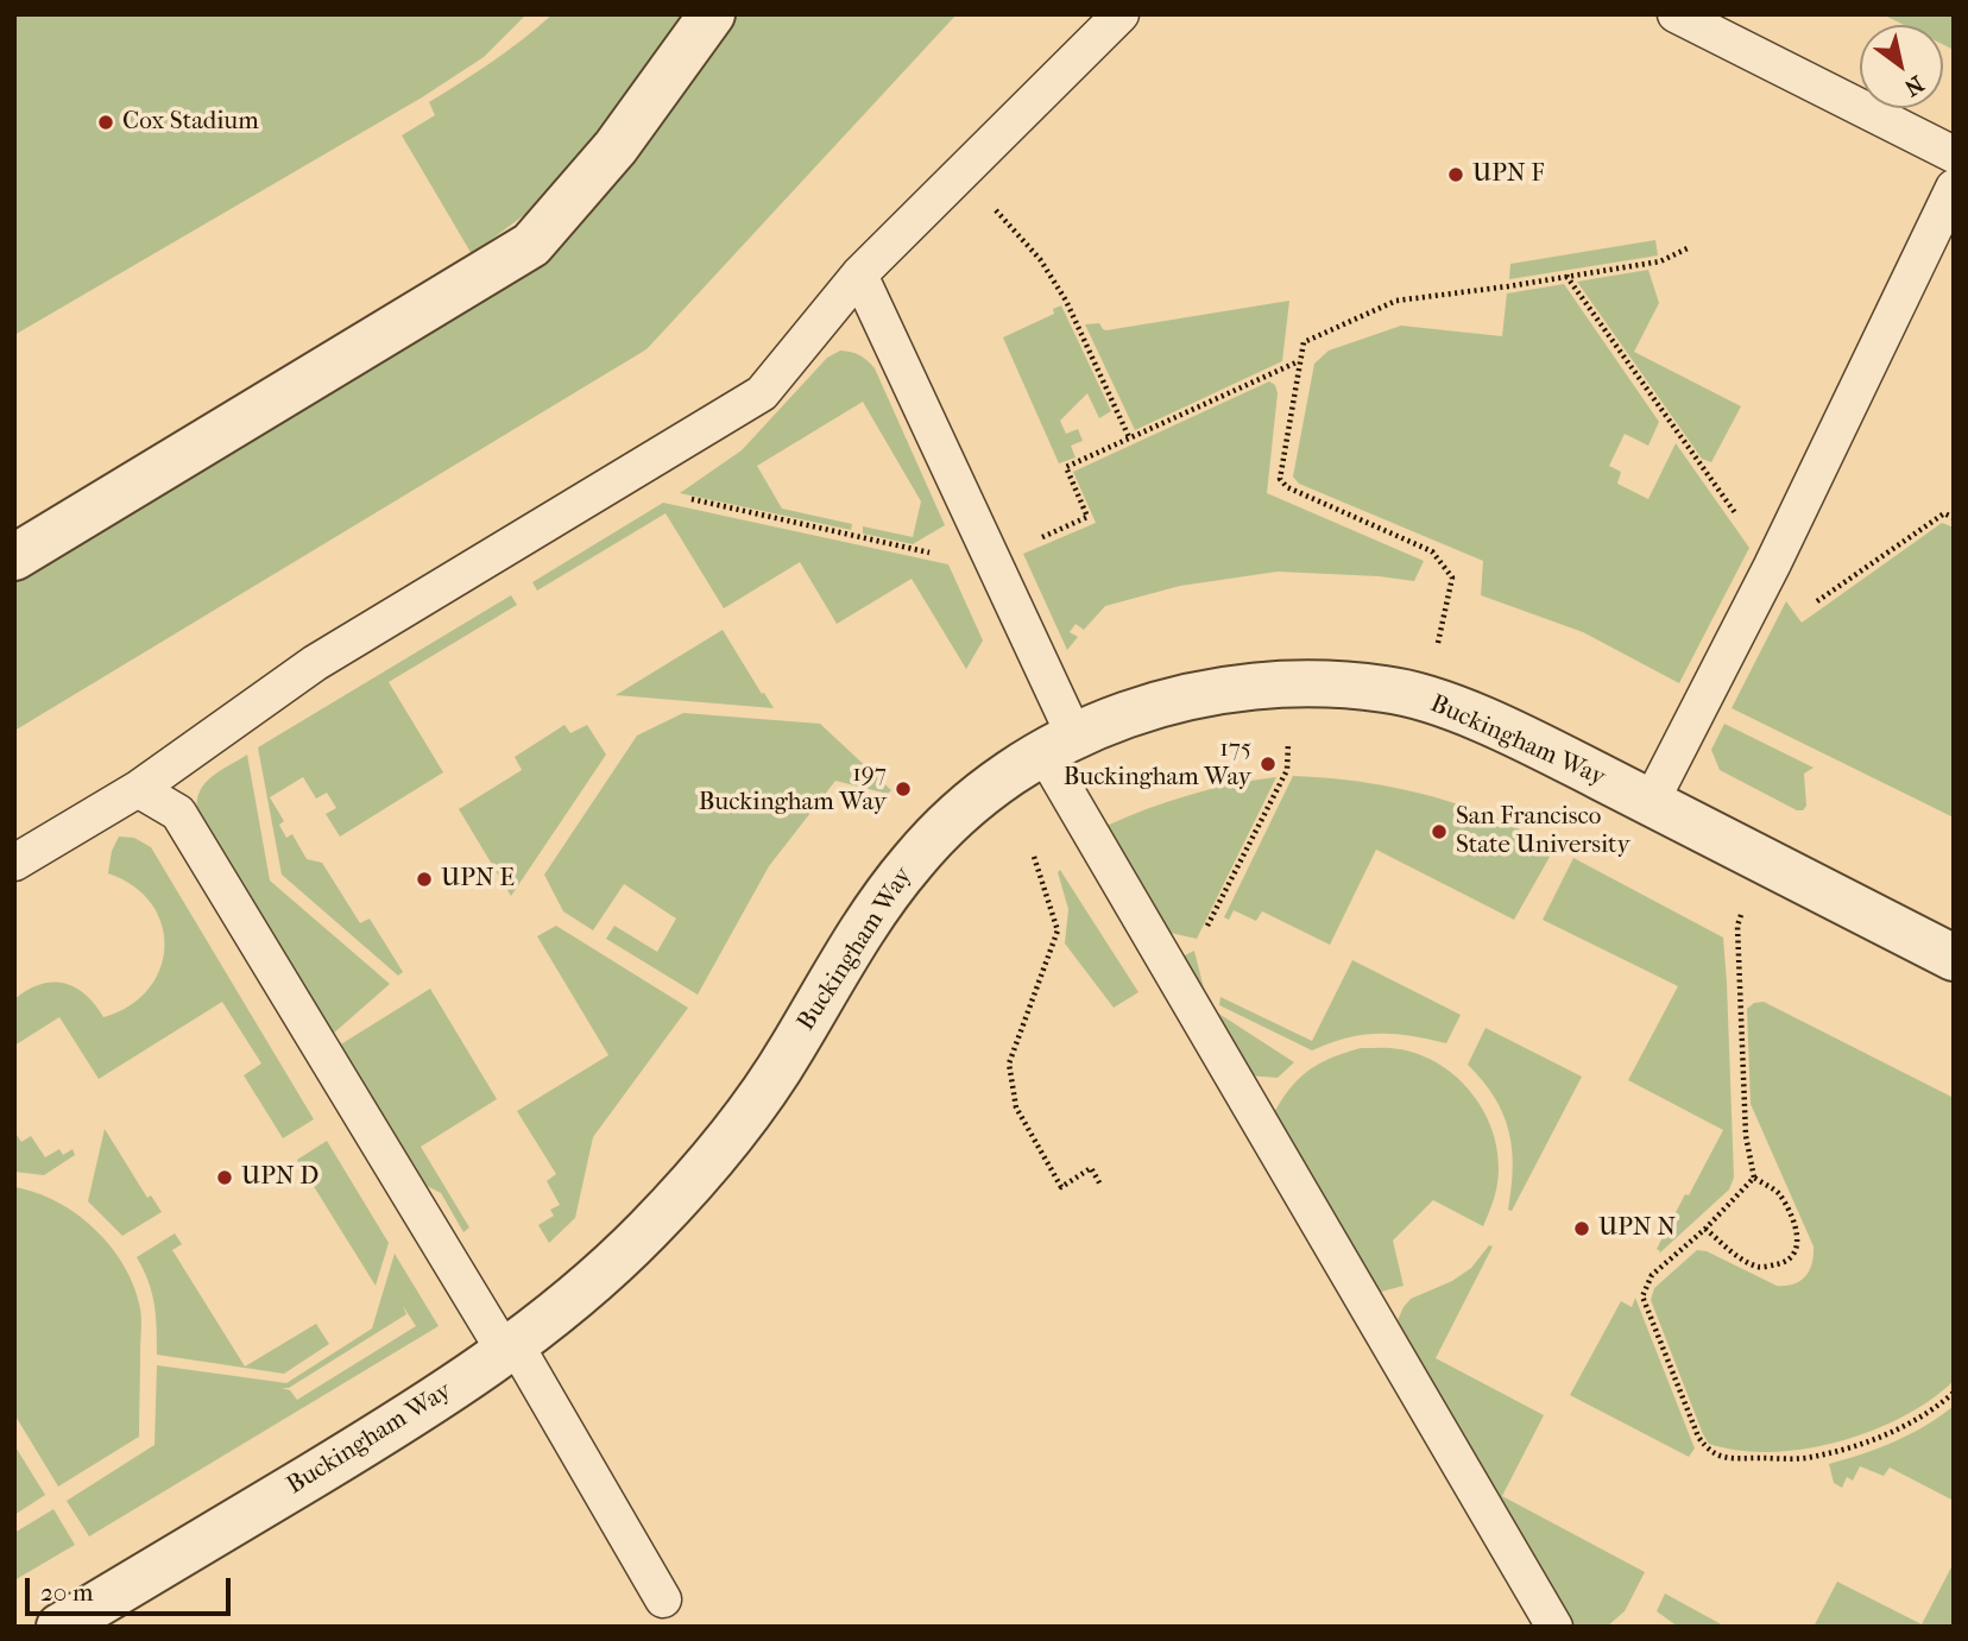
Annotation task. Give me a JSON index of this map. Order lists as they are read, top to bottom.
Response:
{
  "streets": {
    "street": ["Buckingham Way"]
  },
  "places": [
    "Cox Stadium",
    "UPN F",
    "175 Buckingham Way",
    "197 Buckingham Way",
    "San Francisco State University",
    "UPN E",
    "UPN D",
    "UPN N"
  ],
  "scale_bar": "20 m",
  "north": "bottom right"
}
